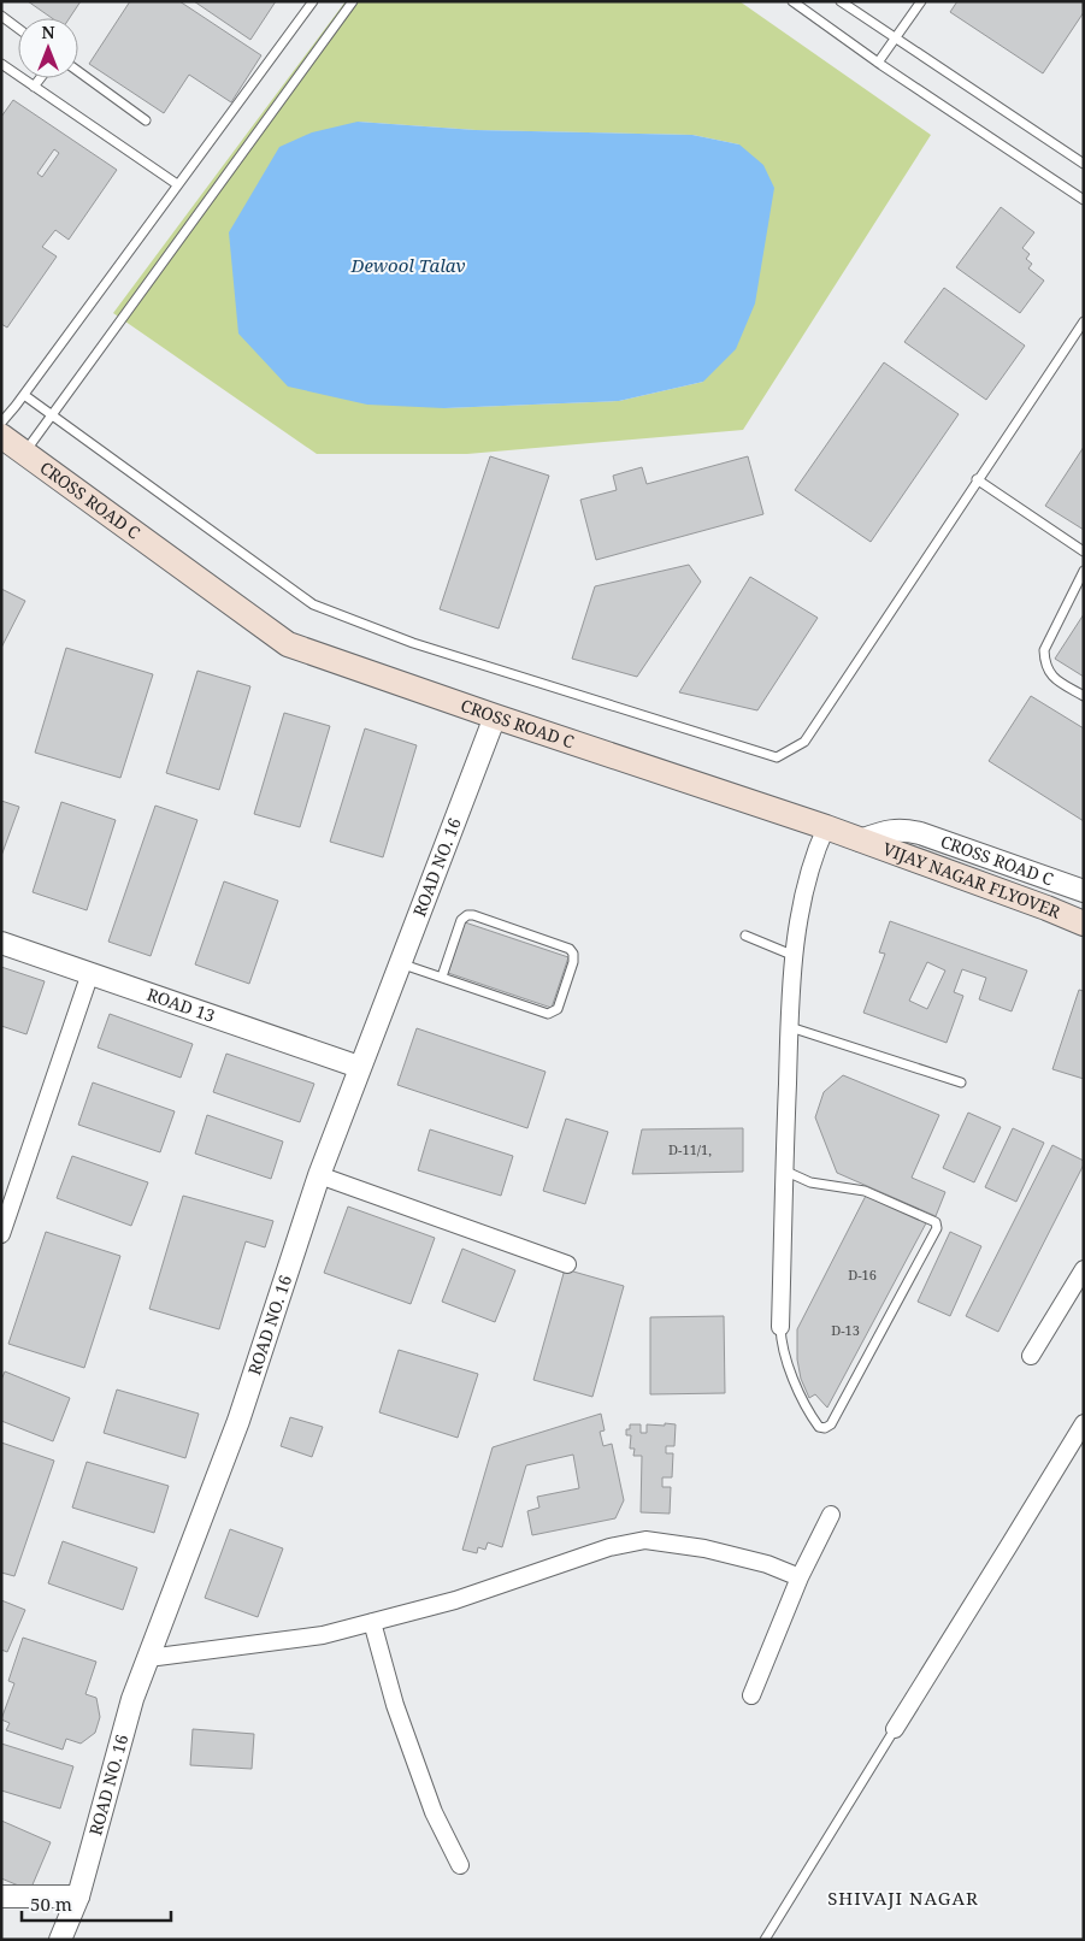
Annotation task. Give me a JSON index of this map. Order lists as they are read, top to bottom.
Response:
{
  "streets": {
    "main road": ["CROSS ROAD C", "VIJAY NAGAR FLYOVER"],
    "street": ["ROAD NO. 16", "ROAD 13"]
  },
  "crossings": [
    ["CROSS ROAD C", "ROAD NO. 16"],
    ["CROSS ROAD C", "VIJAY NAGAR FLYOVER"],
    ["ROAD NO. 16", "ROAD 13"]
  ],
  "districts": ["SHIVAJI NAGAR"],
  "water": ["Dewool Talav"],
  "house_numbers": ["D-11/1,", "D-16", "D-13"],
  "scale_bar": "50 m",
  "north": "top"
}
